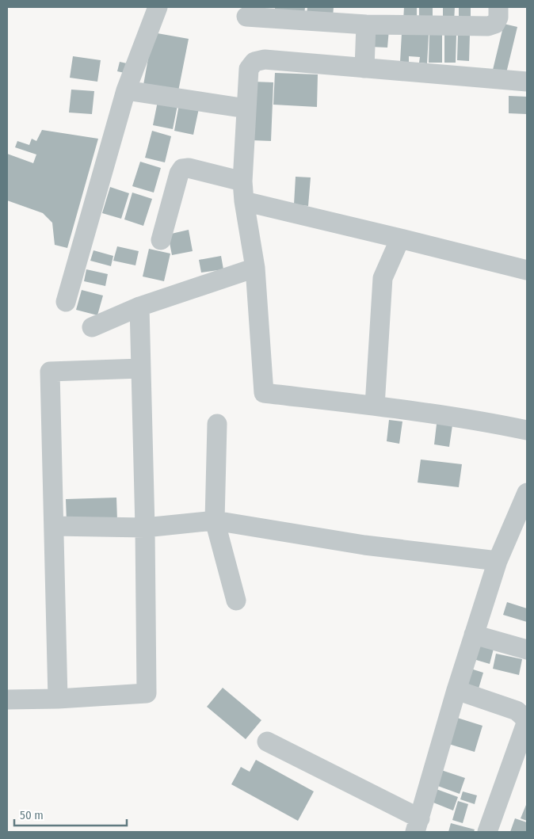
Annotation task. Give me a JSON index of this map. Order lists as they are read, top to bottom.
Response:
{
  "scale_bar": "50 m"
}
